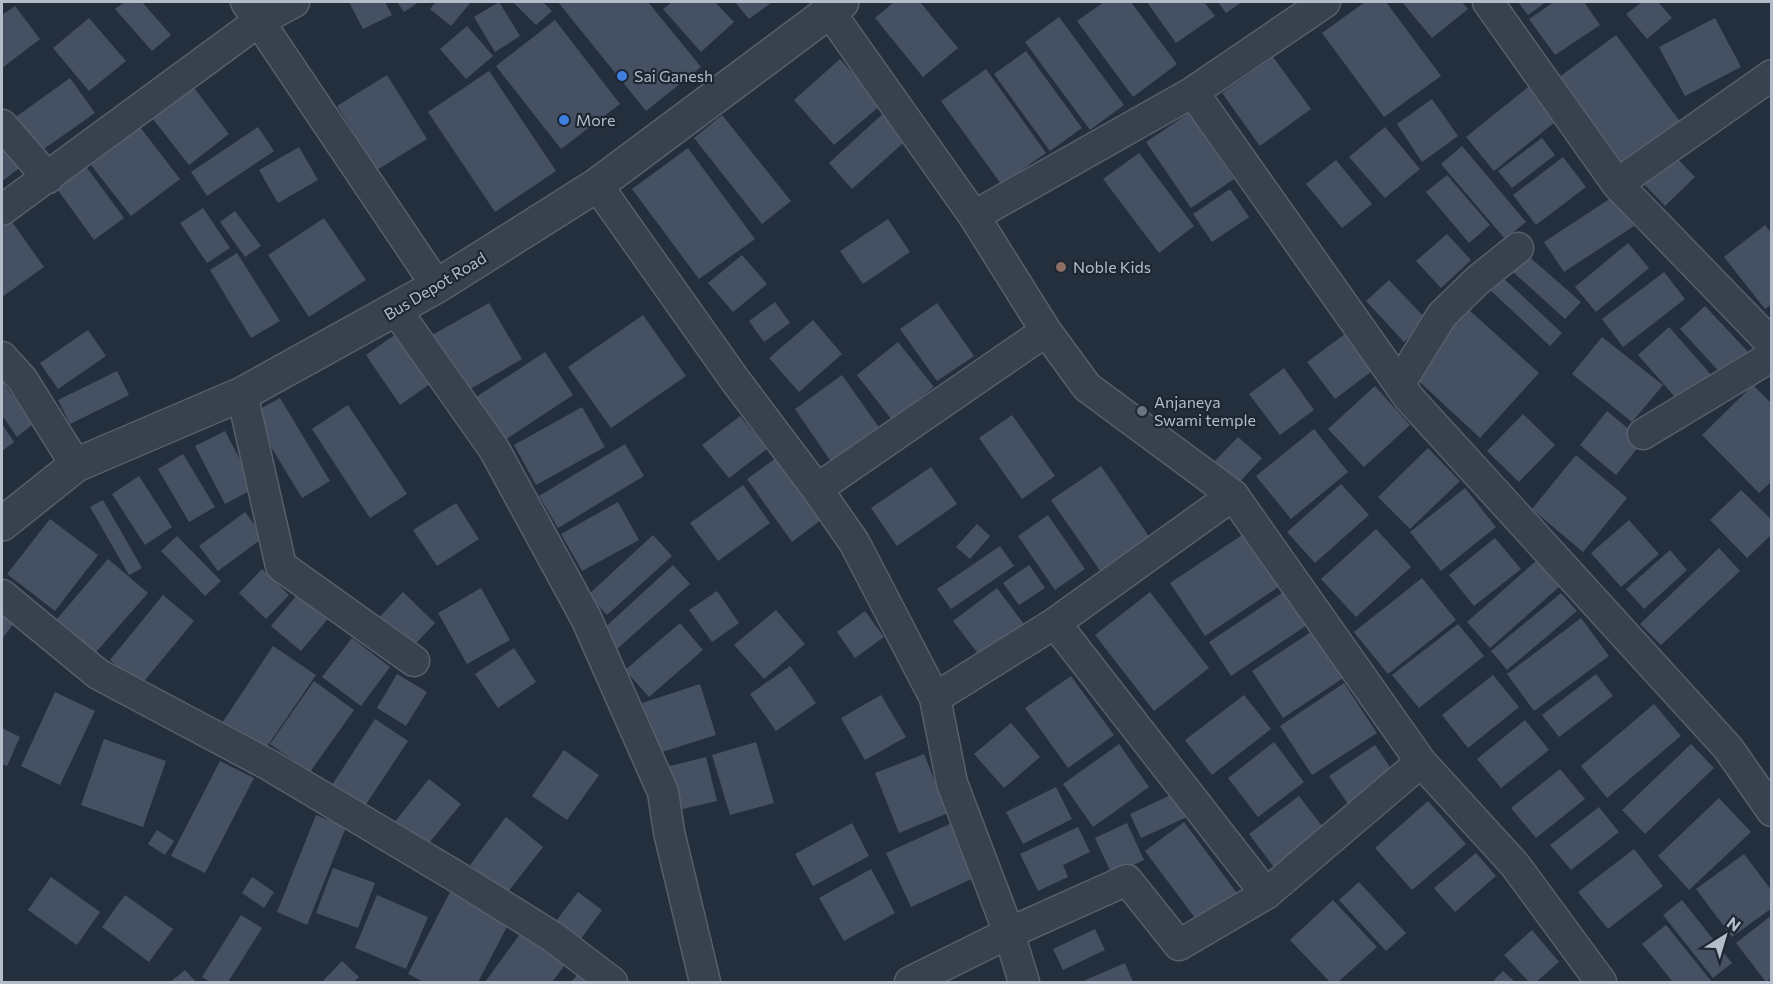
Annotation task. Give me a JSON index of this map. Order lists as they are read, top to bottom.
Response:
{
  "streets": {
    "street": ["Bus Depot Road"]
  },
  "places": [
    "Sai Ganesh",
    "More",
    "Noble Kids",
    "Anjaneya Swami temple"
  ],
  "north": "top right"
}
